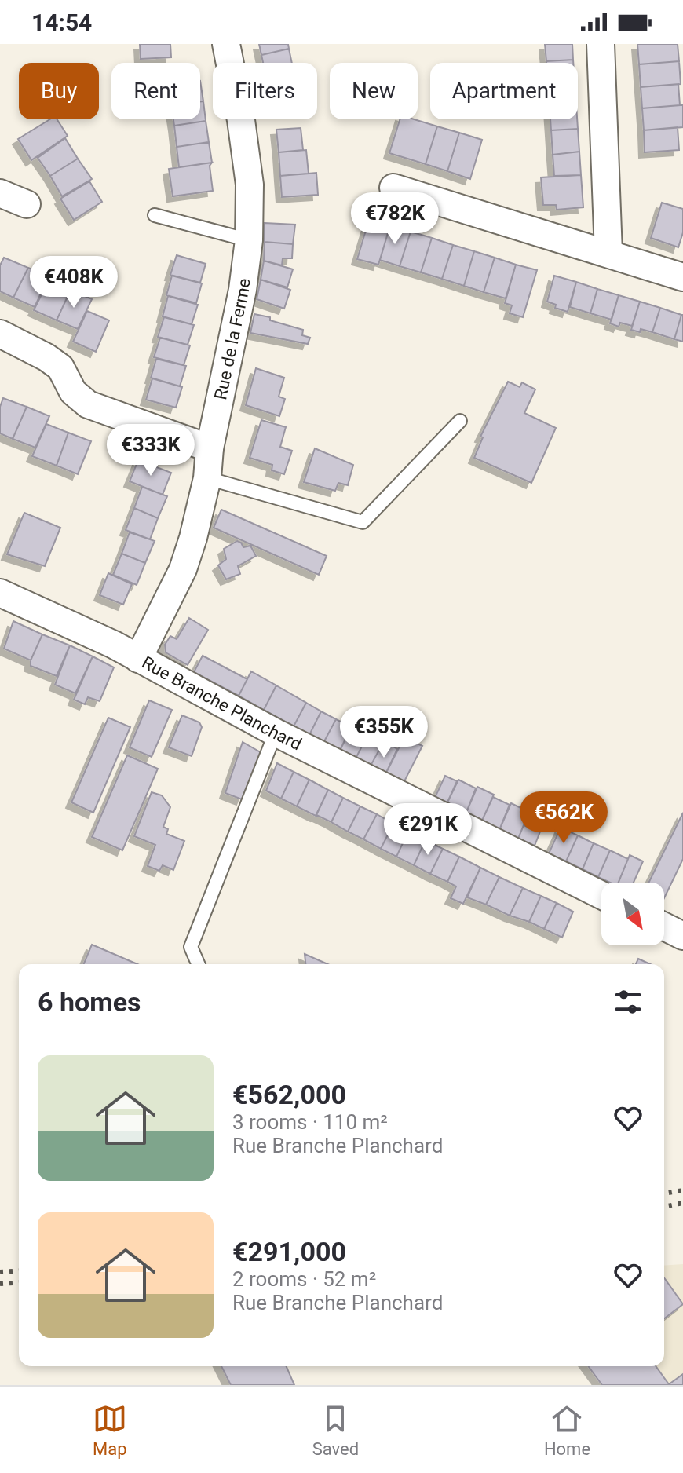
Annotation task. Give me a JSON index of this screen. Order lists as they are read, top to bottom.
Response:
{
  "streets": {
    "street": ["Rue de la Ferme", "Rue Branche Planchard"]
  },
  "crossings": [
    ["Rue de la Ferme", "Rue Branche Planchard"]
  ],
  "north": "bottom right",
  "page": {
    "status": "14:54",
    "chip": [
      "Buy",
      "Rent",
      "Filters",
      "New",
      "Apartment"
    ],
    "price": [
      "€782K",
      "€408K",
      "€333K",
      "€355K",
      "€562K",
      "€291K"
    ],
    "heading": "6 homes",
    "list": [
      {
        "name": "€562,000",
        "note": "3 rooms · 110 m² · Rue Branche Planchard"
      },
      {
        "name": "€291,000",
        "note": "2 rooms · 52 m² · Rue Branche Planchard"
      }
    ],
    "tabs": ["Map", "Saved", "Home"]
  }
}
